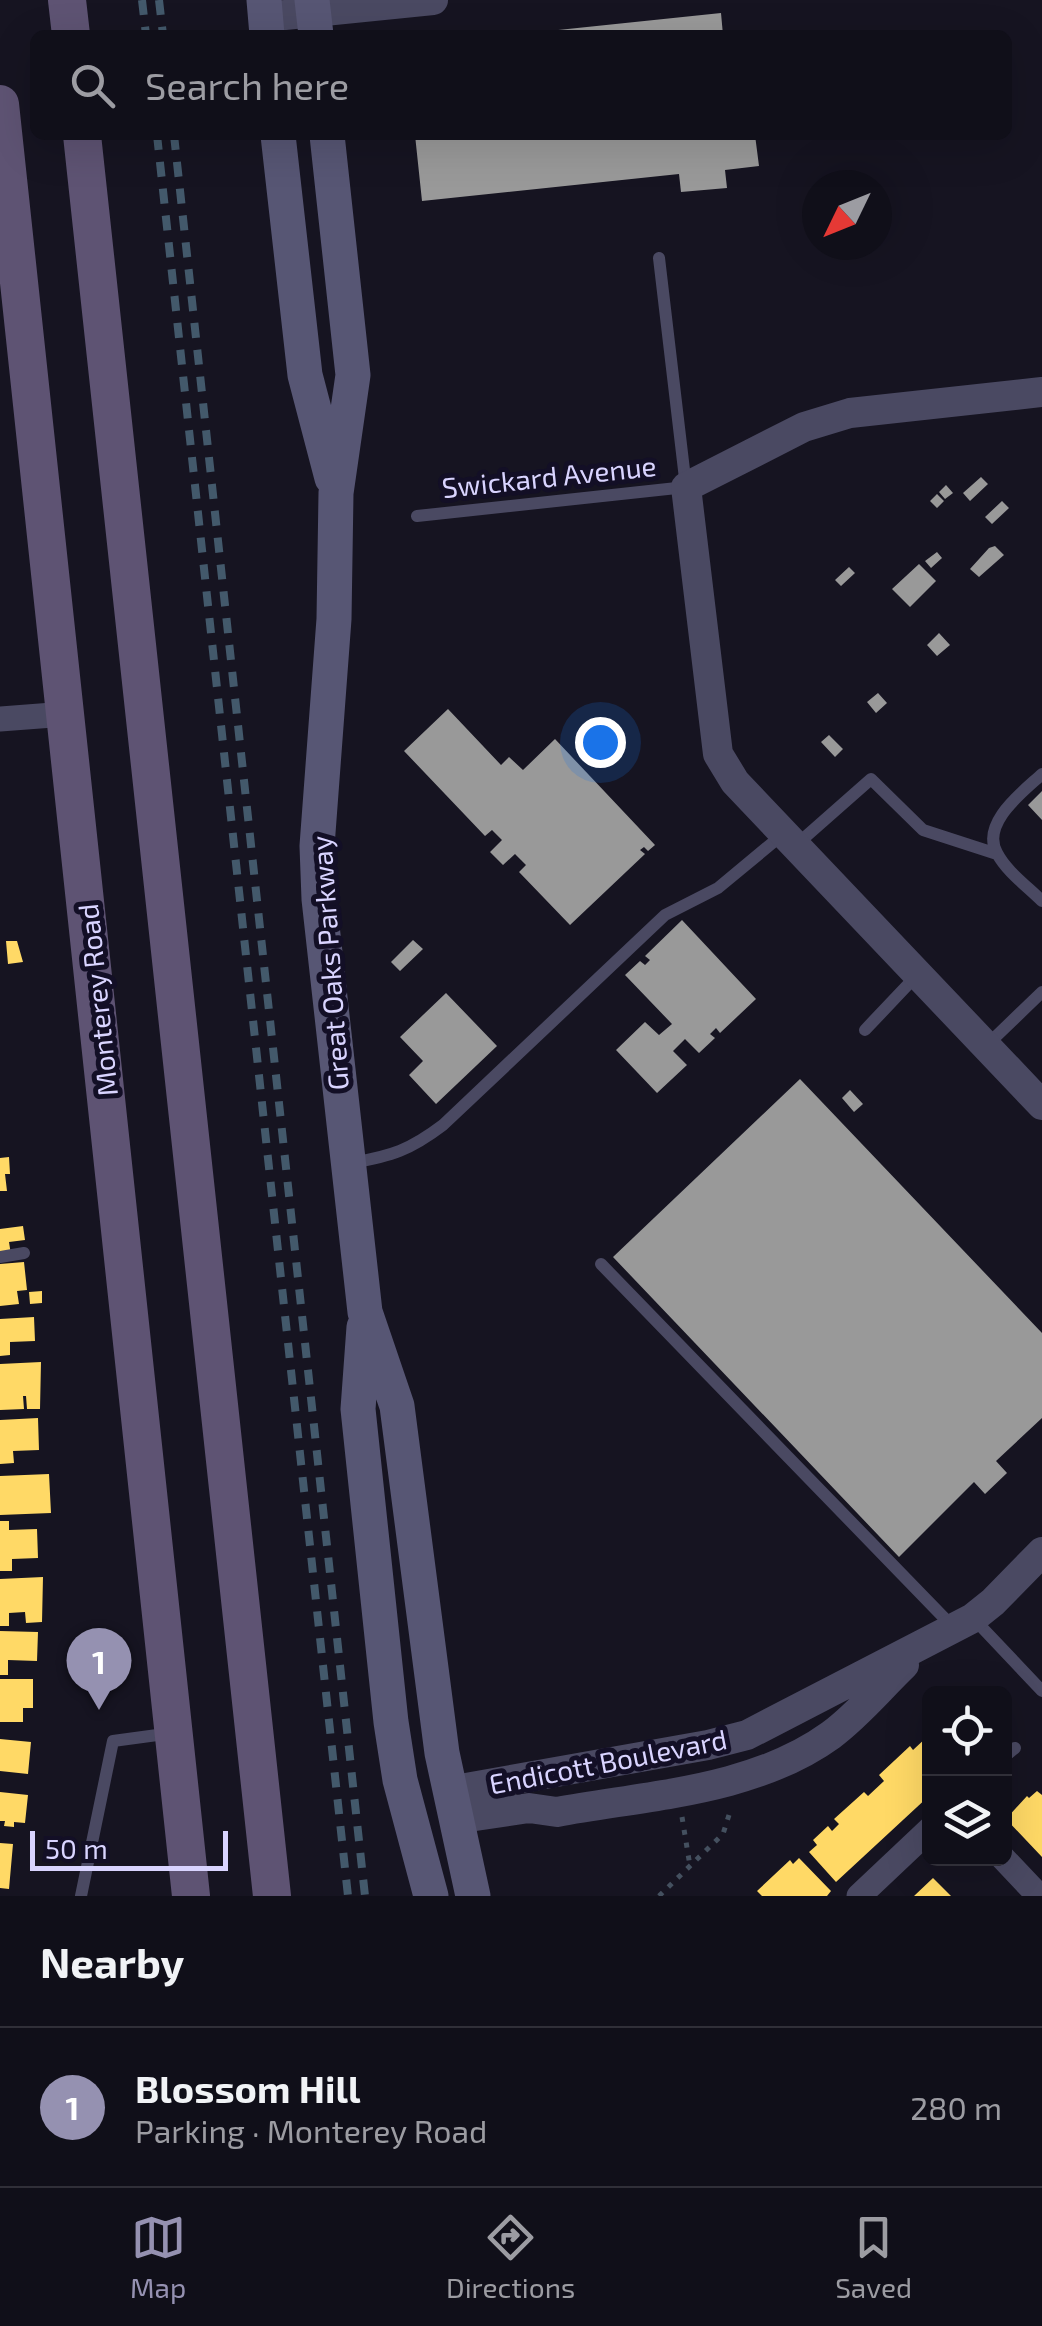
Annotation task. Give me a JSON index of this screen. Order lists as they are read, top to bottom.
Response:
{
  "streets": {
    "main road": ["Great Oaks Parkway", "Monterey Road"],
    "street": ["Endicott Boulevard"],
    "lane": ["Swickard Avenue"]
  },
  "crossings": [
    ["Great Oaks Parkway", "Endicott Boulevard"]
  ],
  "scale_bar": "50 m",
  "north": "bottom left",
  "page": {
    "search": "Search here",
    "pins": "1",
    "scale": "50 m",
    "heading": "Nearby",
    "list": [
      {
        "mark": "1",
        "name": "Blossom Hill",
        "note": "Parking · Monterey Road",
        "value": "280 m"
      }
    ],
    "nav": ["Map", "Directions", "Saved"]
  }
}
